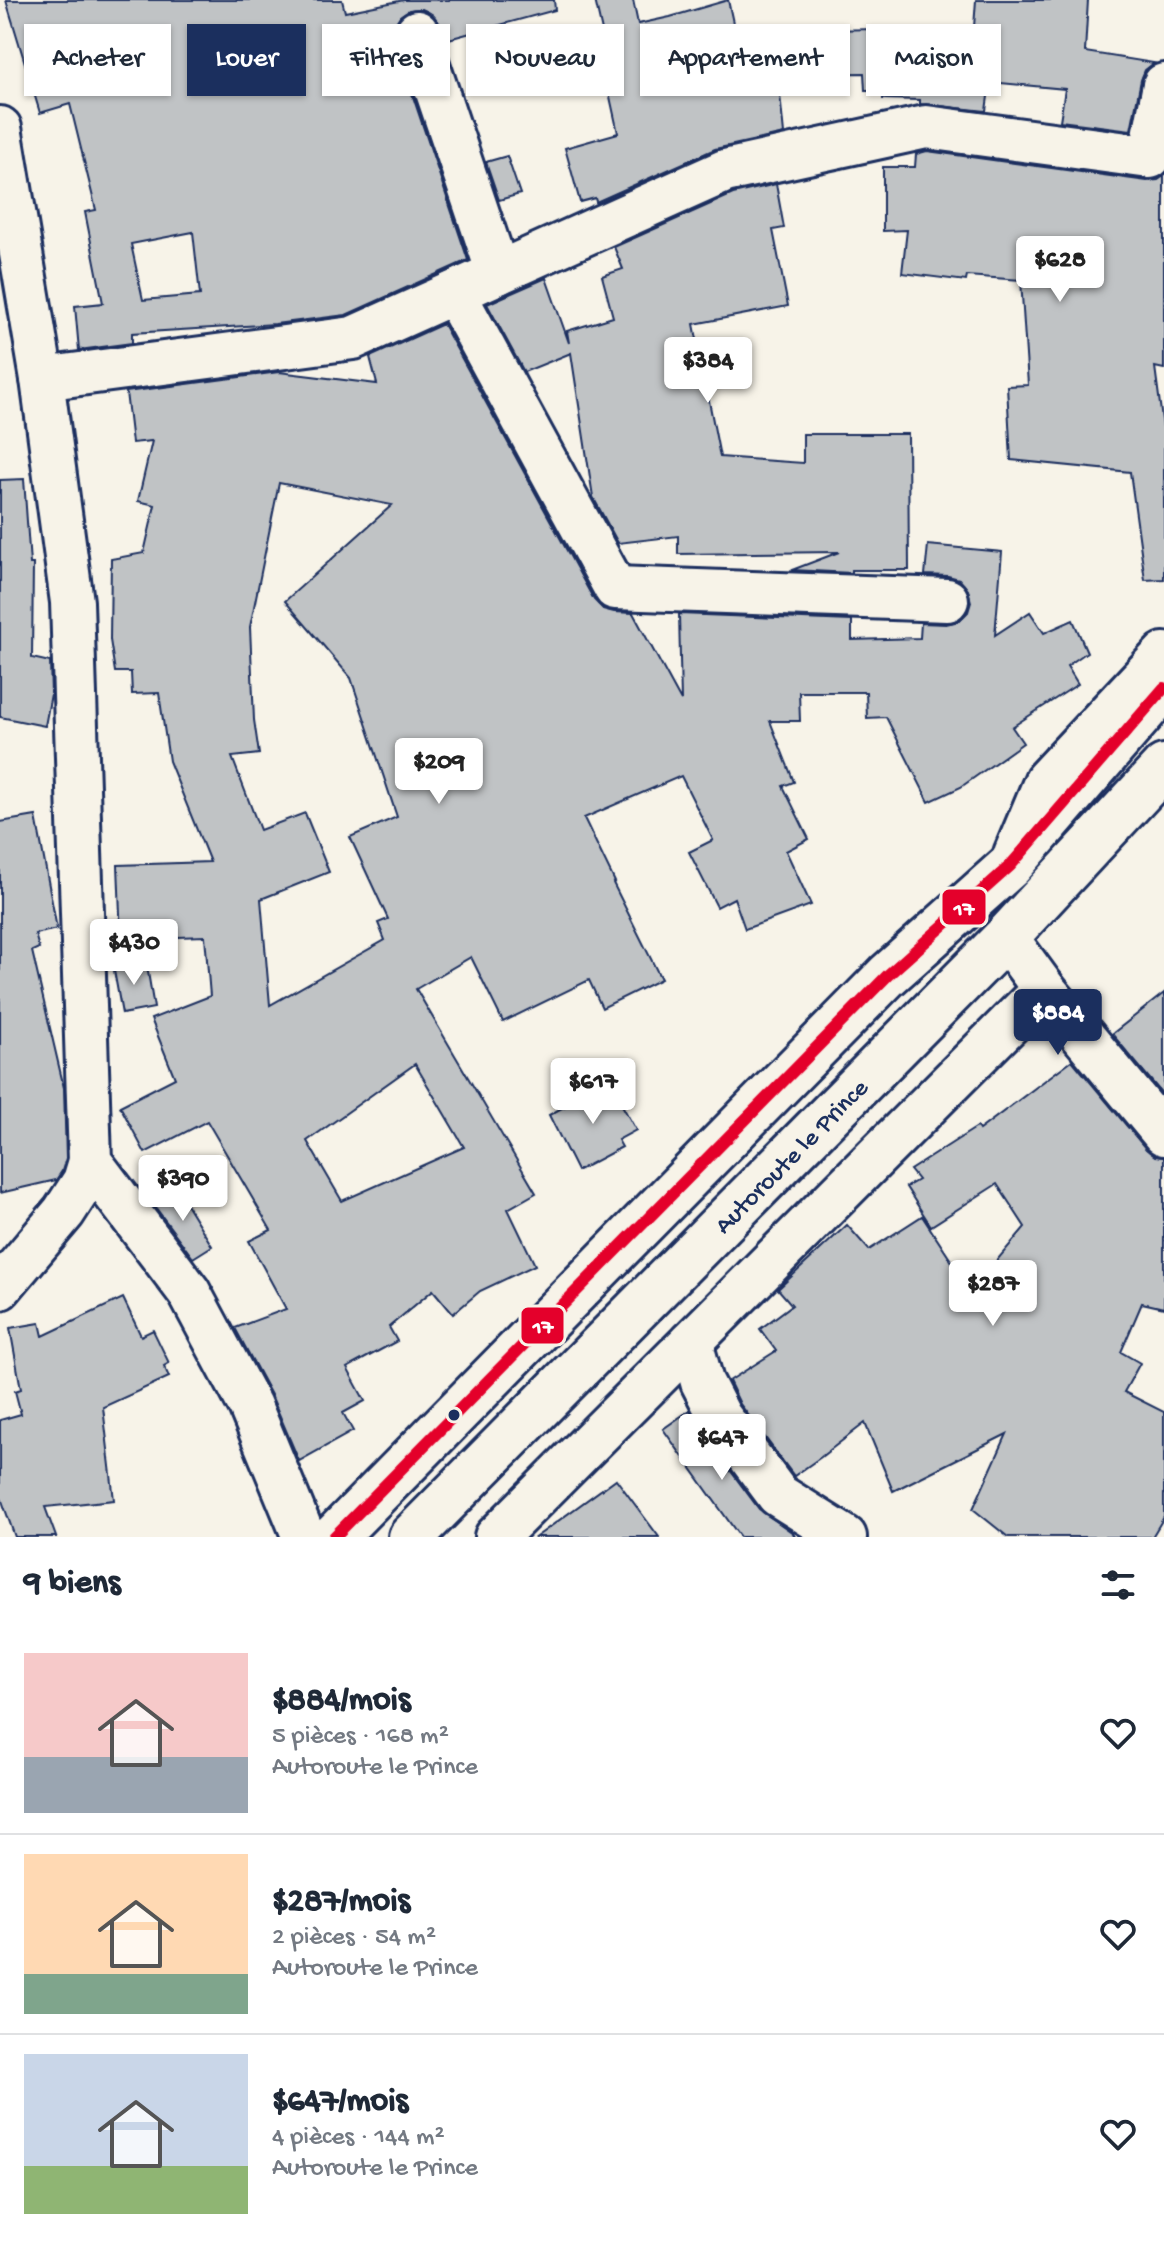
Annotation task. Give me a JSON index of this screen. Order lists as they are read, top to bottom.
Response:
{
  "streets": {
    "main road": ["Autoroute le Prince"]
  },
  "lines": ["transit line 17"],
  "page": {
    "chip": [
      "Acheter",
      "Louer",
      "Filtres",
      "Nouveau",
      "Appartement",
      "Maison"
    ],
    "price": [
      "$628",
      "$384",
      "$209",
      "$430",
      "$884",
      "$617",
      "$390",
      "$287",
      "$647"
    ],
    "heading": "9 biens",
    "list": [
      {
        "name": "$884/mois",
        "note": "5 pièces · 168 m² · Autoroute le Prince"
      },
      {
        "name": "$287/mois",
        "note": "2 pièces · 54 m² · Autoroute le Prince"
      },
      {
        "name": "$647/mois",
        "note": "4 pièces · 144 m² · Autoroute le Prince"
      }
    ]
  }
}
